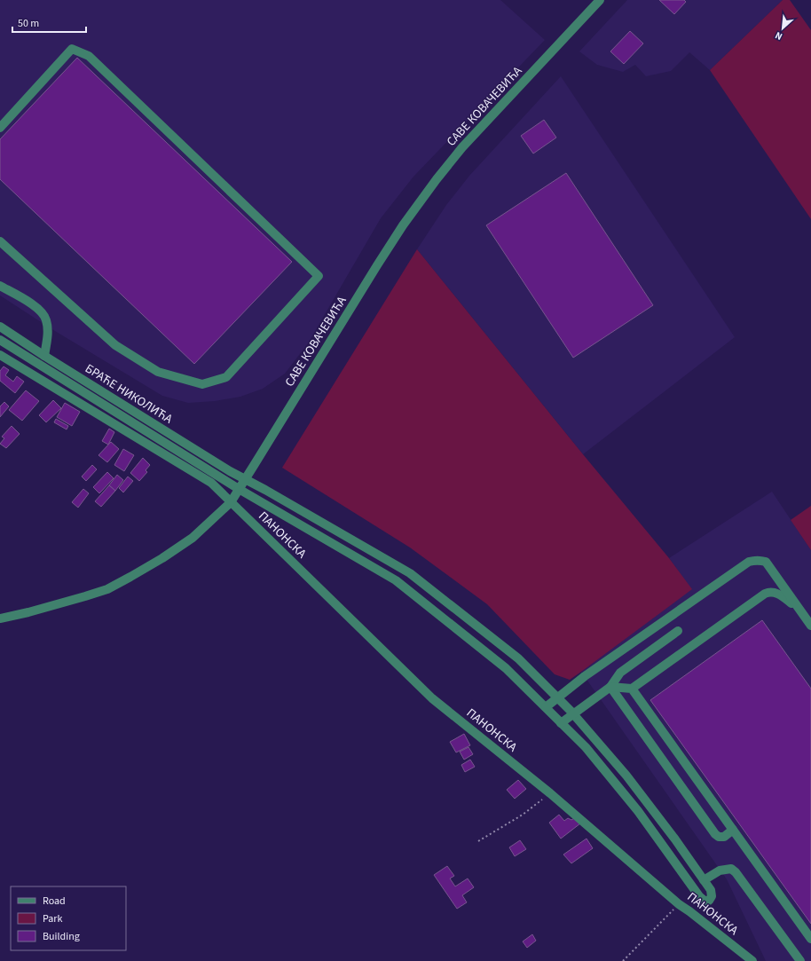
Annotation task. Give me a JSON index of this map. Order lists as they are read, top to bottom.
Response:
{
  "streets": {
    "street": ["САВЕ КОВАЧЕВИЋА", "БРАЋЕ НИКОЛИЋА", "ПАНОНСКА"]
  },
  "crossings": [
    ["САВЕ КОВАЧЕВИЋА", "БРАЋЕ НИКОЛИЋА"],
    ["САВЕ КОВАЧЕВИЋА", "ПАНОНСКА"]
  ],
  "legend": ["Road", "Park", "Building"],
  "scale_bar": "50 m",
  "north": "bottom left"
}
